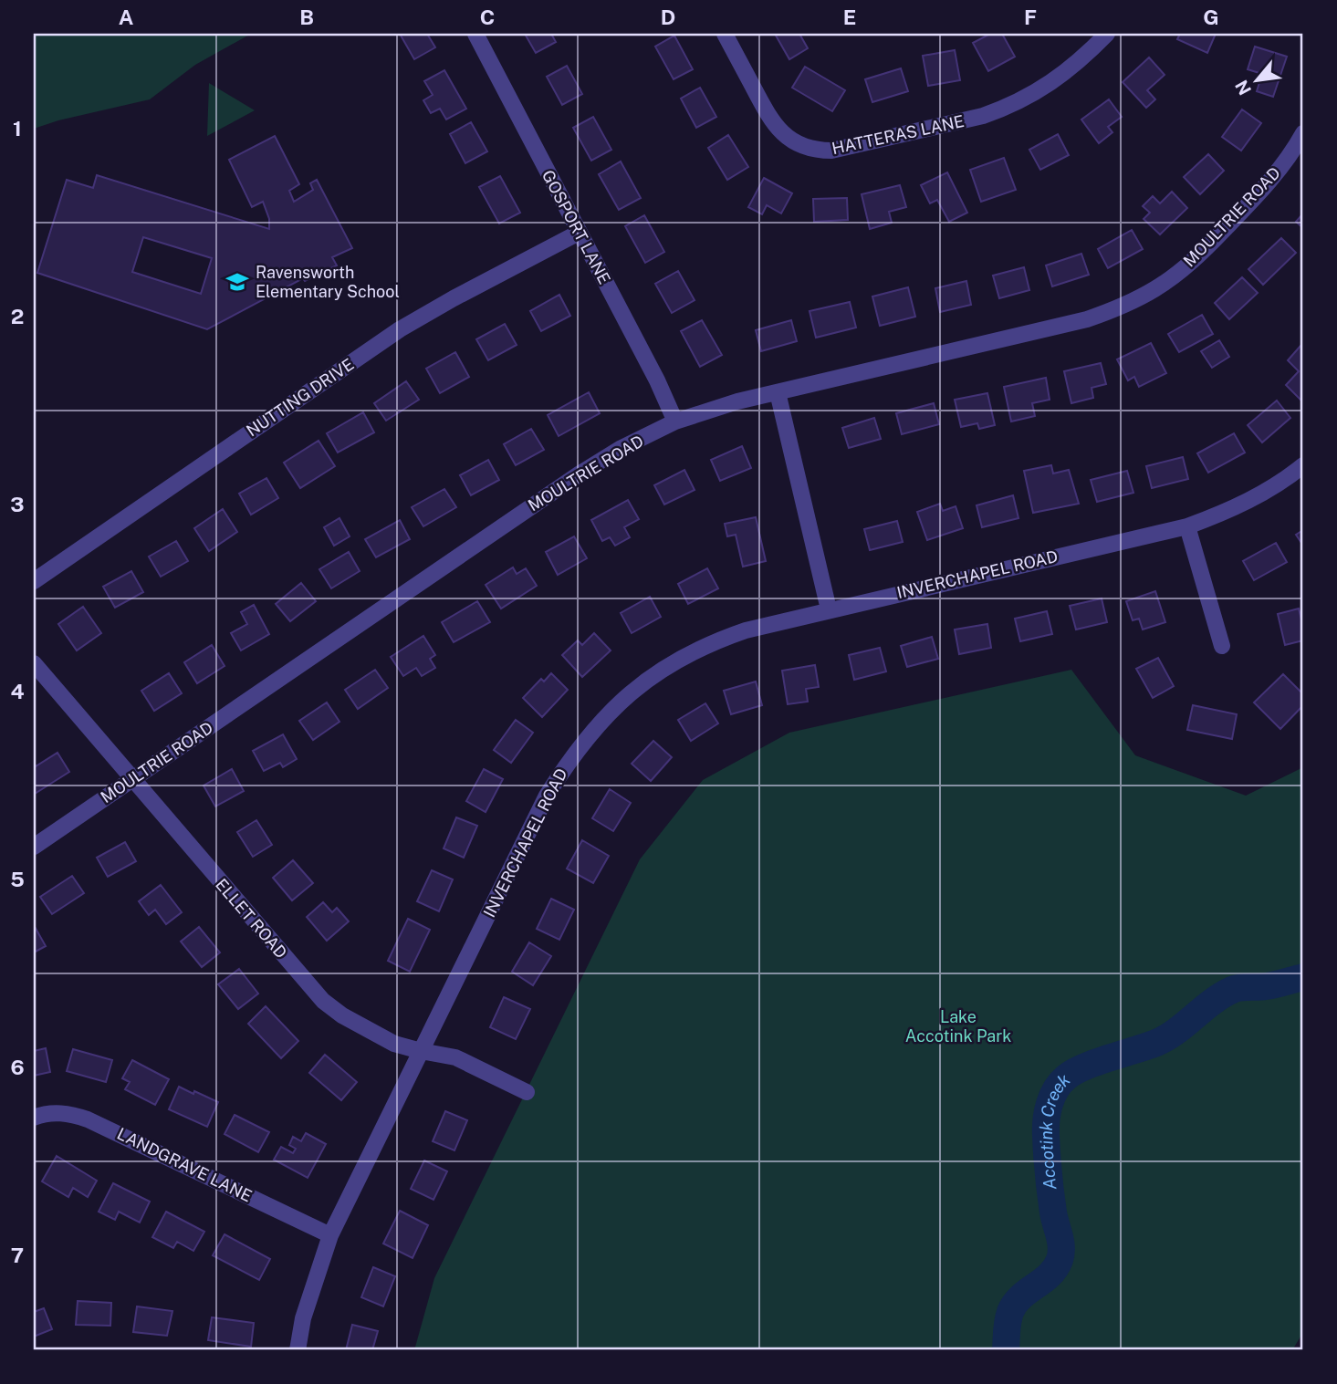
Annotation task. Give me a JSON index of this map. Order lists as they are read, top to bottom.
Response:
{
  "streets": {
    "street": [
      "HATTERAS LANE",
      "MOULTRIE ROAD",
      "GOSPORT LANE",
      "NUTTING DRIVE",
      "INVERCHAPEL ROAD",
      "ELLET ROAD",
      "LANDGRAVE LANE"
    ]
  },
  "crossings": [
    ["MOULTRIE ROAD", "GOSPORT LANE"],
    ["MOULTRIE ROAD", "ELLET ROAD"],
    ["GOSPORT LANE", "NUTTING DRIVE"],
    ["INVERCHAPEL ROAD", "ELLET ROAD"],
    ["INVERCHAPEL ROAD", "LANDGRAVE LANE"]
  ],
  "water": ["Accotink Creek"],
  "parks": ["Lake Accotink Park"],
  "places": {
    "school or university": ["Ravensworth Elementary School"]
  },
  "north": "bottom left",
  "grid": {
    "columns": [
      "A",
      "B",
      "C",
      "D",
      "E",
      "F",
      "G"
    ],
    "rows": [
      "1",
      "2",
      "3",
      "4",
      "5",
      "6",
      "7"
    ]
  }
}
